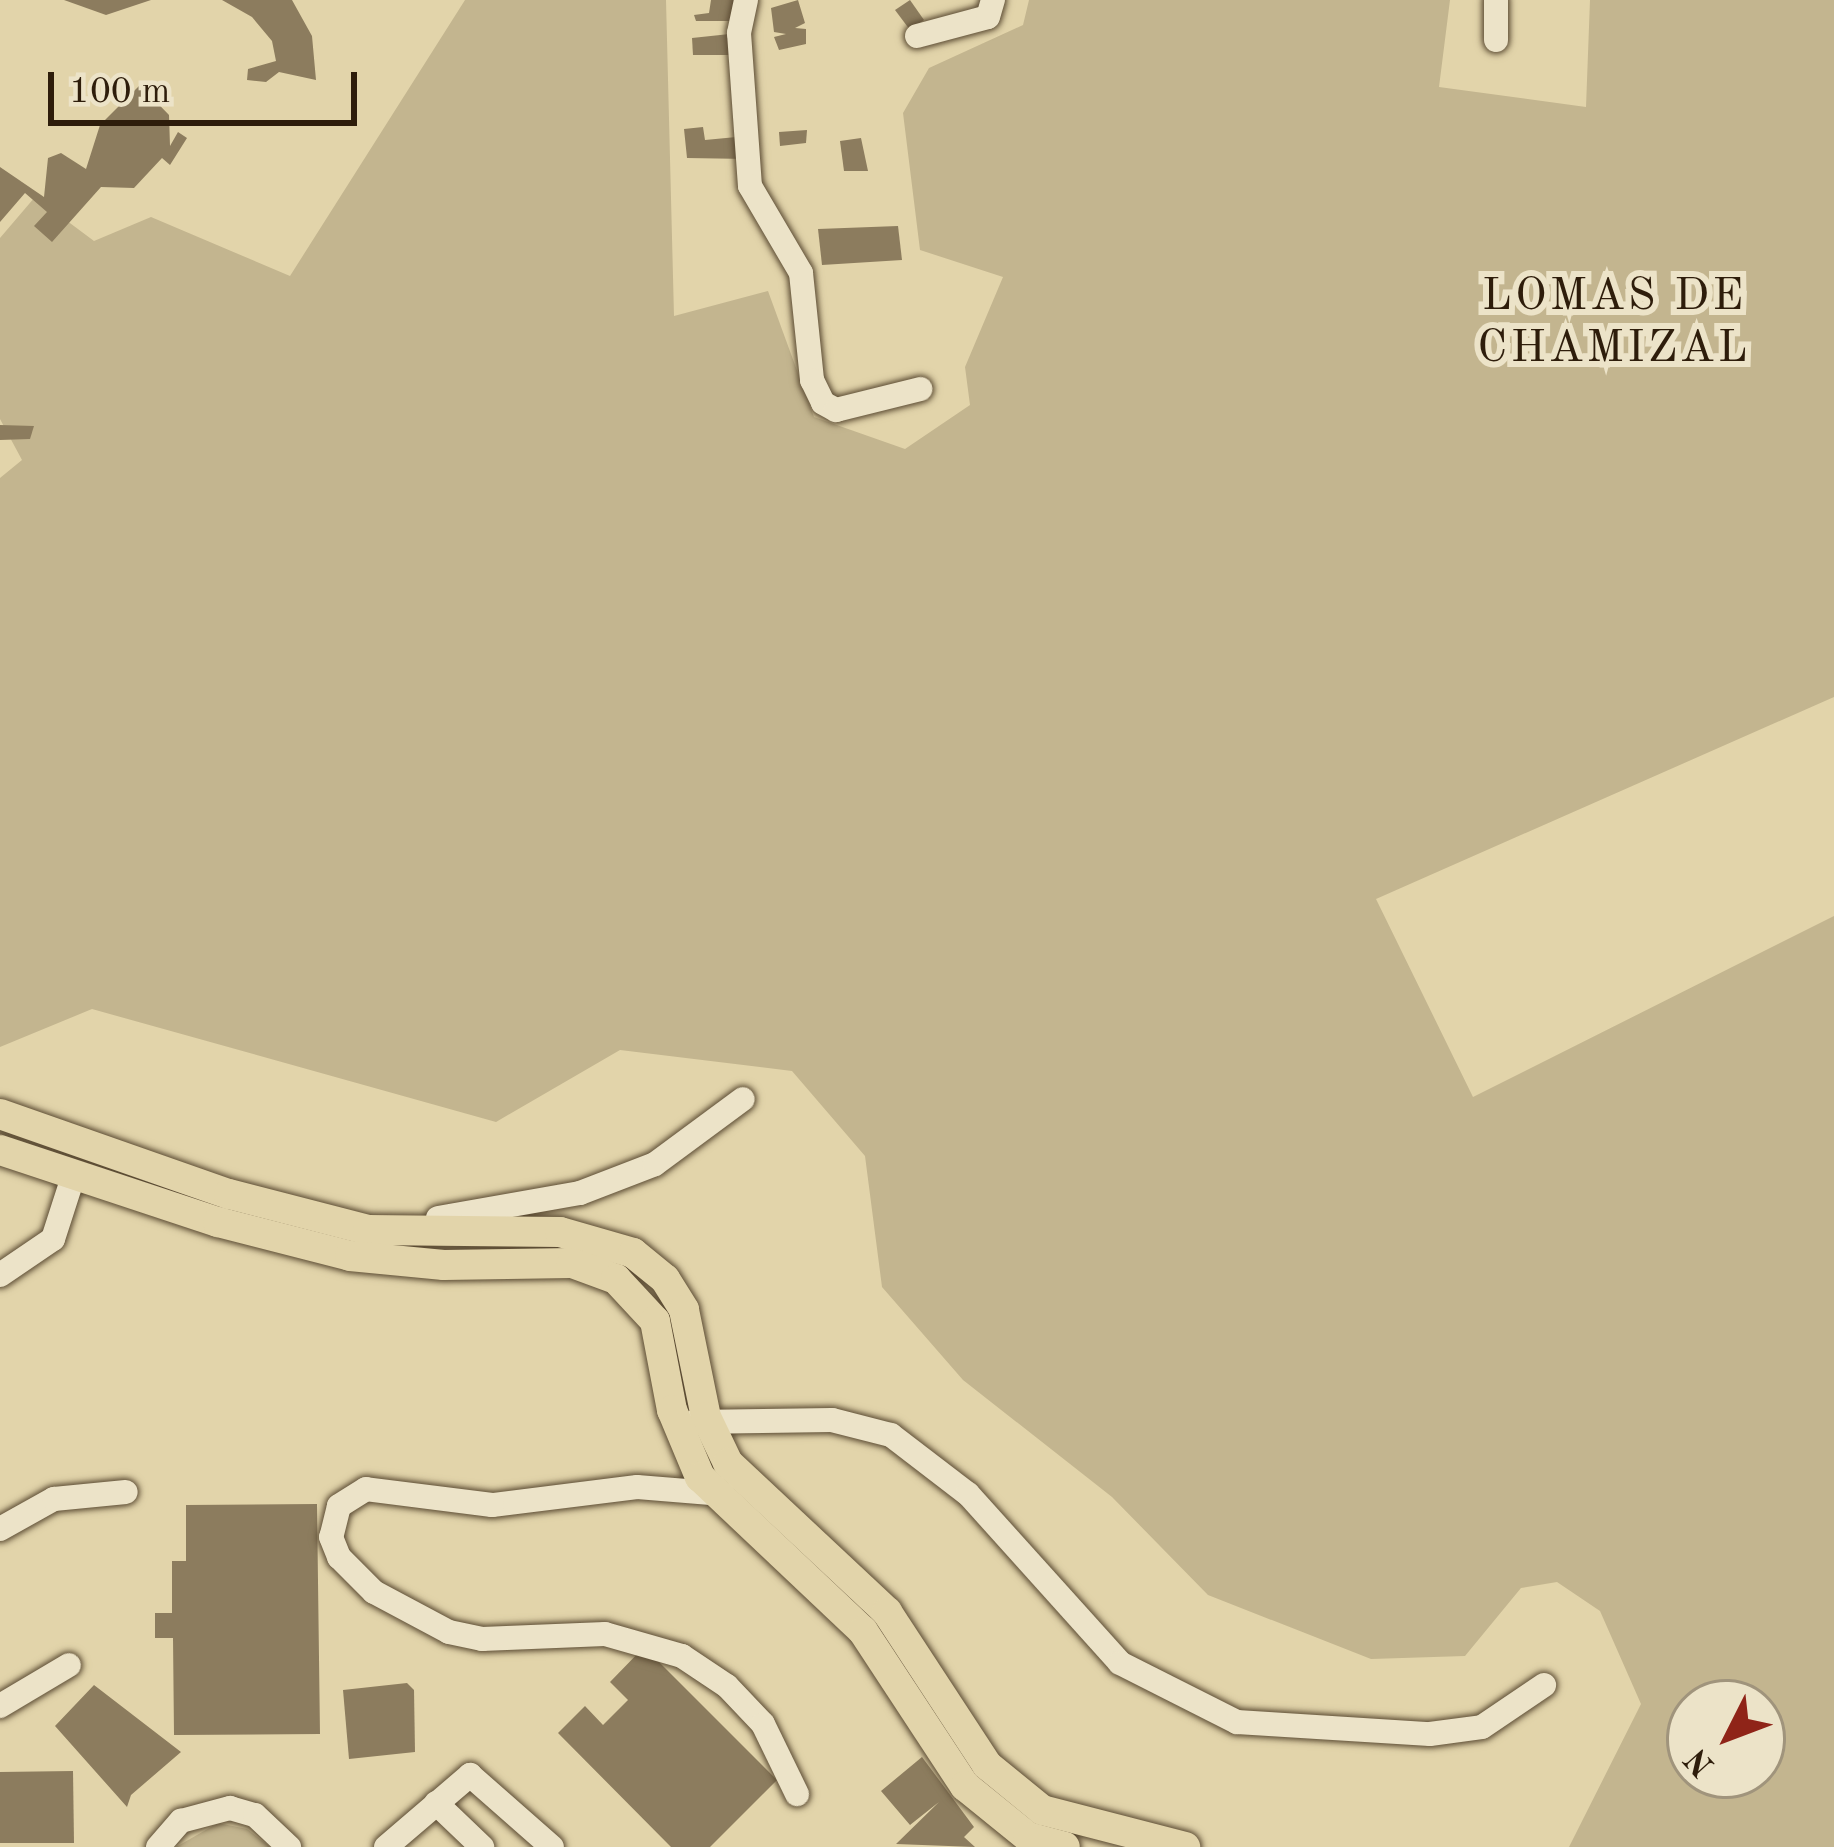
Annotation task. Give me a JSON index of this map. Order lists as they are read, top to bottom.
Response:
{
  "districts": ["LOMAS DE CHAMIZAL"],
  "scale_bar": "100 m",
  "north": "bottom left"
}
